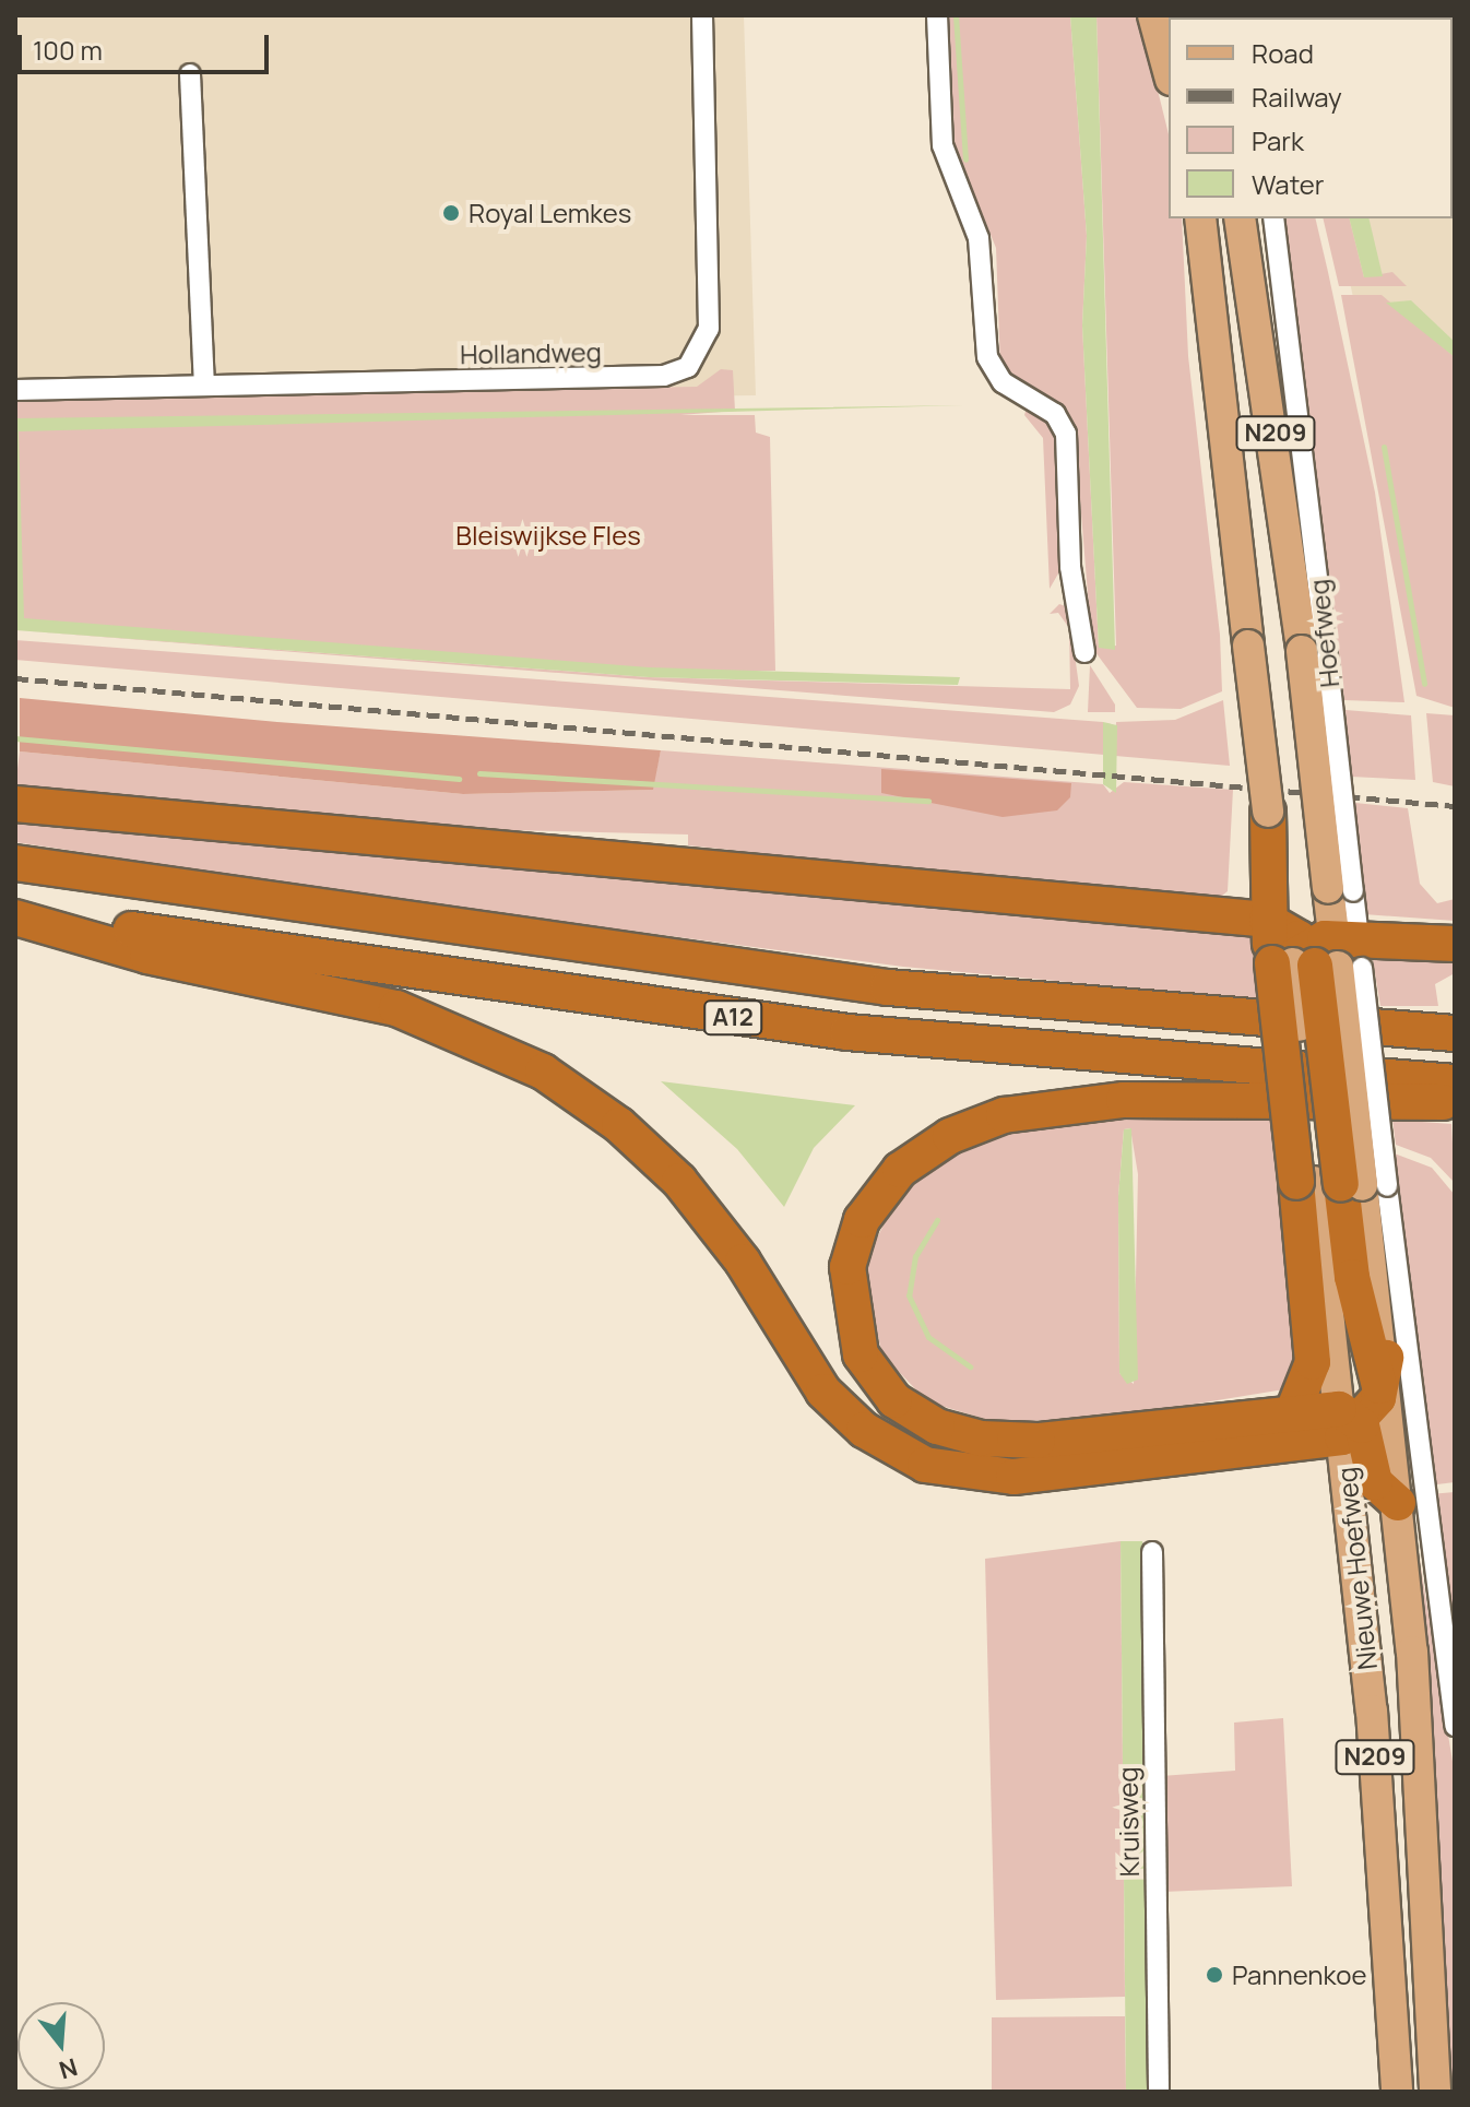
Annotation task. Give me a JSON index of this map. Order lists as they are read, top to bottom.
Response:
{
  "streets": {
    "highway": ["N209", "A12"],
    "main road": ["Hoefweg", "Nieuwe Hoefweg"],
    "street": ["Hollandweg", "Kruisweg"]
  },
  "crossings": [
    ["N209", "Hoefweg"],
    ["N209", "A12"],
    ["N209", "Nieuwe Hoefweg"],
    ["Hoefweg", "Nieuwe Hoefweg"]
  ],
  "parks": ["Bleiswijkse Fles"],
  "places": ["Royal Lemkes", "Pannenkoe"],
  "legend": [
    "Road",
    "Railway",
    "Park",
    "Water"
  ],
  "scale_bar": "100 m",
  "north": "bottom"
}
